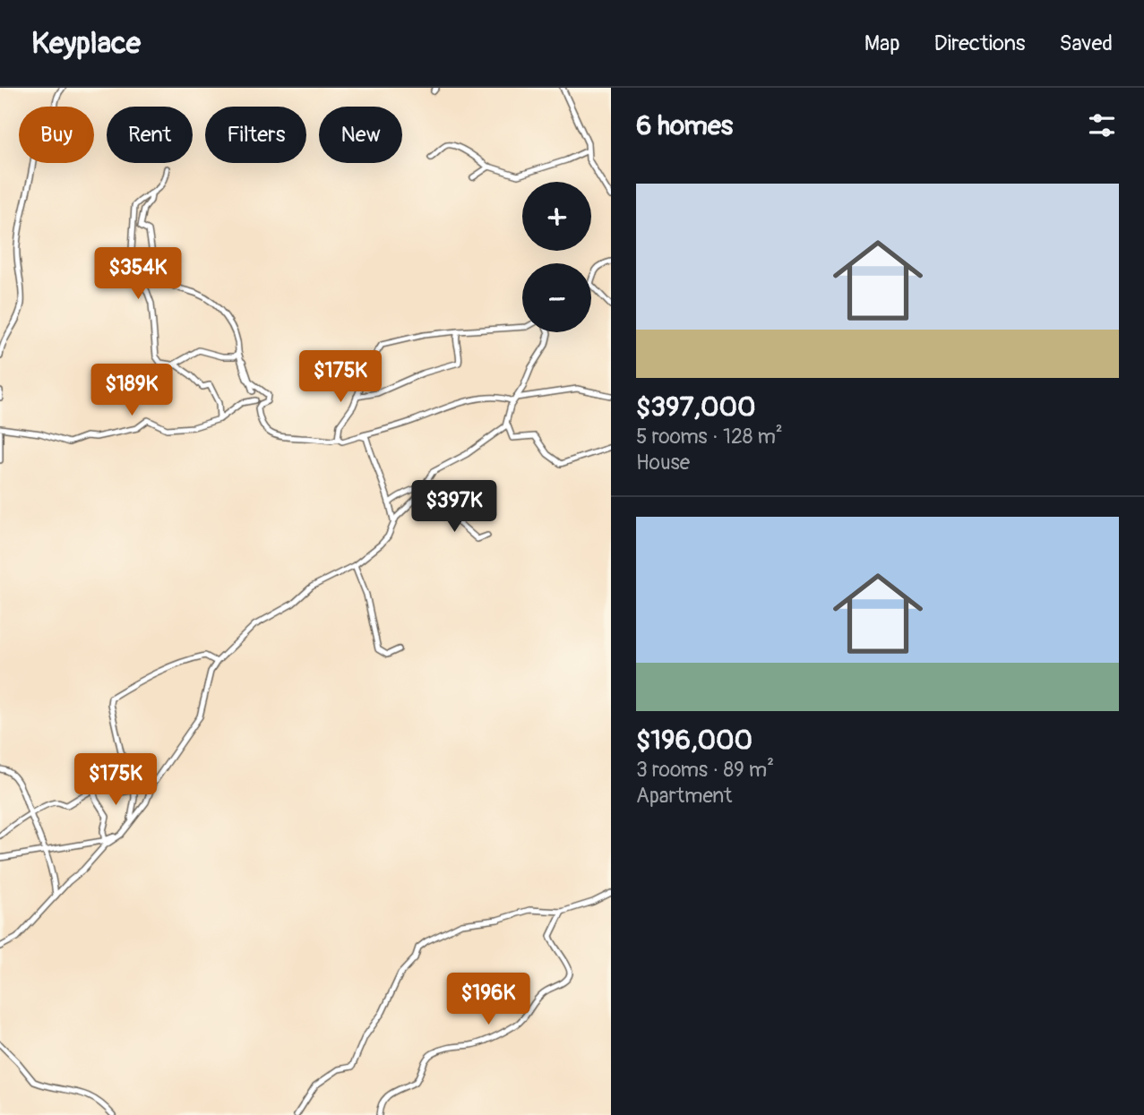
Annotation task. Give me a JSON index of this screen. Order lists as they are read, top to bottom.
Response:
{
  "page": {
    "header": "Keyplace",
    "nav": ["Map", "Directions", "Saved"],
    "heading": "6 homes",
    "chip": [
      "Buy",
      "Rent",
      "Filters",
      "New"
    ],
    "list": [
      {
        "name": "$397,000",
        "note": "5 rooms · 128 m² · House"
      },
      {
        "name": "$196,000",
        "note": "3 rooms · 89 m² · Apartment"
      }
    ],
    "map_buttons": ["+", "−"],
    "price": [
      "$354K",
      "$175K",
      "$189K",
      "$397K",
      "$175K",
      "$196K"
    ]
  }
}
